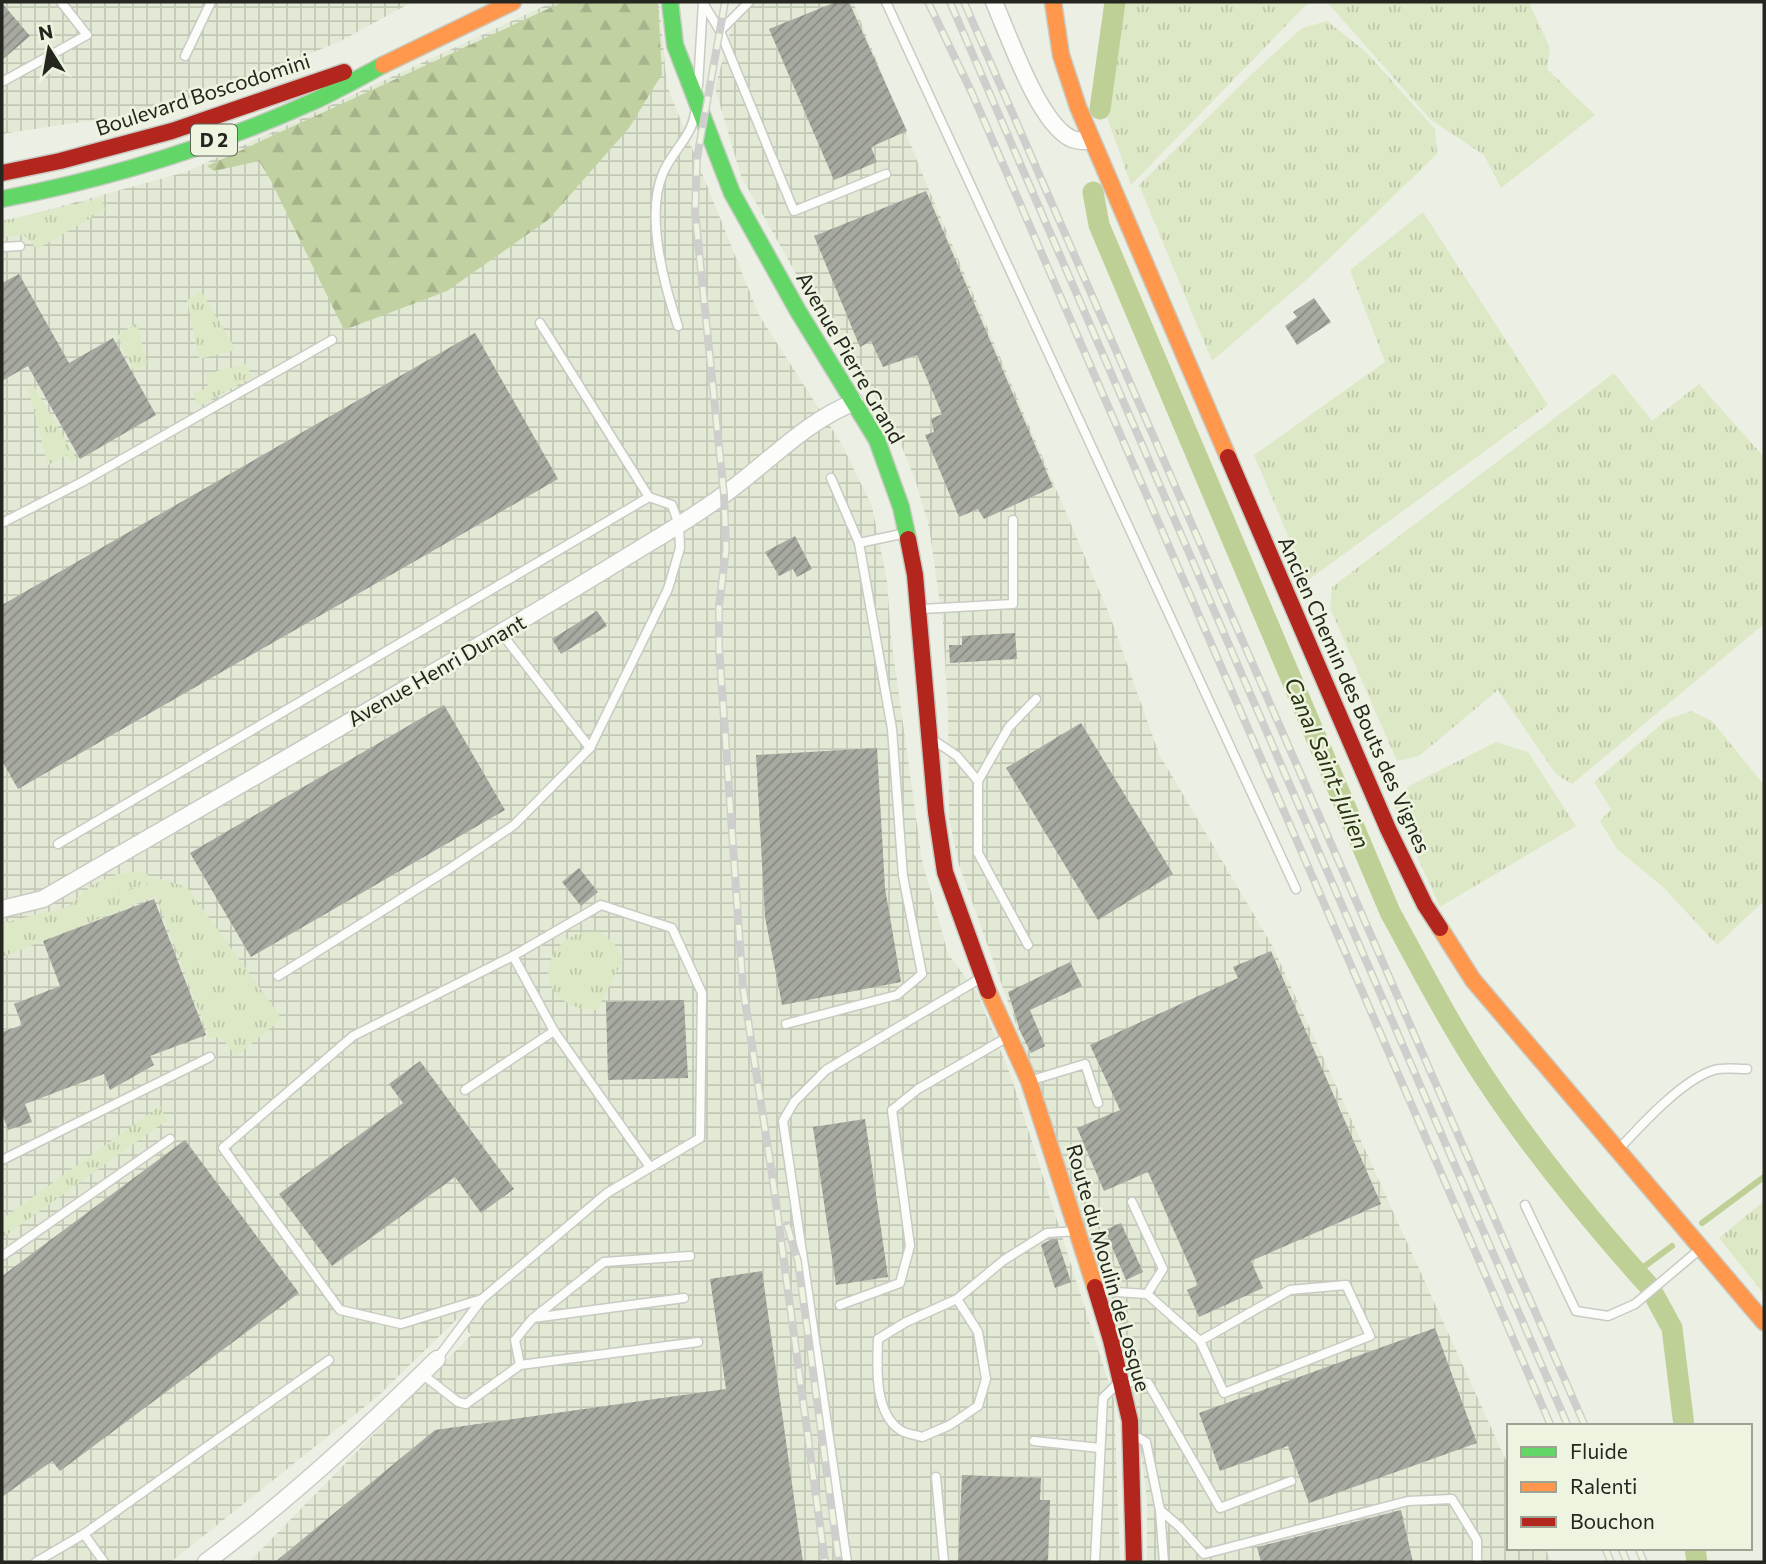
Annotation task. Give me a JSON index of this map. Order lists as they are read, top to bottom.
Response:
{
  "streets": {
    "street": [
      "Boulevard Boscodomini",
      "D 2",
      "Avenue Pierre Grand",
      "Avenue Henri Dunant",
      "Ancien Chemin des Bouts des Vignes",
      "Route du Moulin de Losque"
    ]
  },
  "crossings": [
    ["Avenue Pierre Grand", "Avenue Henri Dunant"],
    ["Avenue Pierre Grand", "Route du Moulin de Losque"]
  ],
  "water": ["Canal Saint-Julien"],
  "legend": ["Fluide", "Ralenti", "Bouchon"],
  "north": "top"
}
